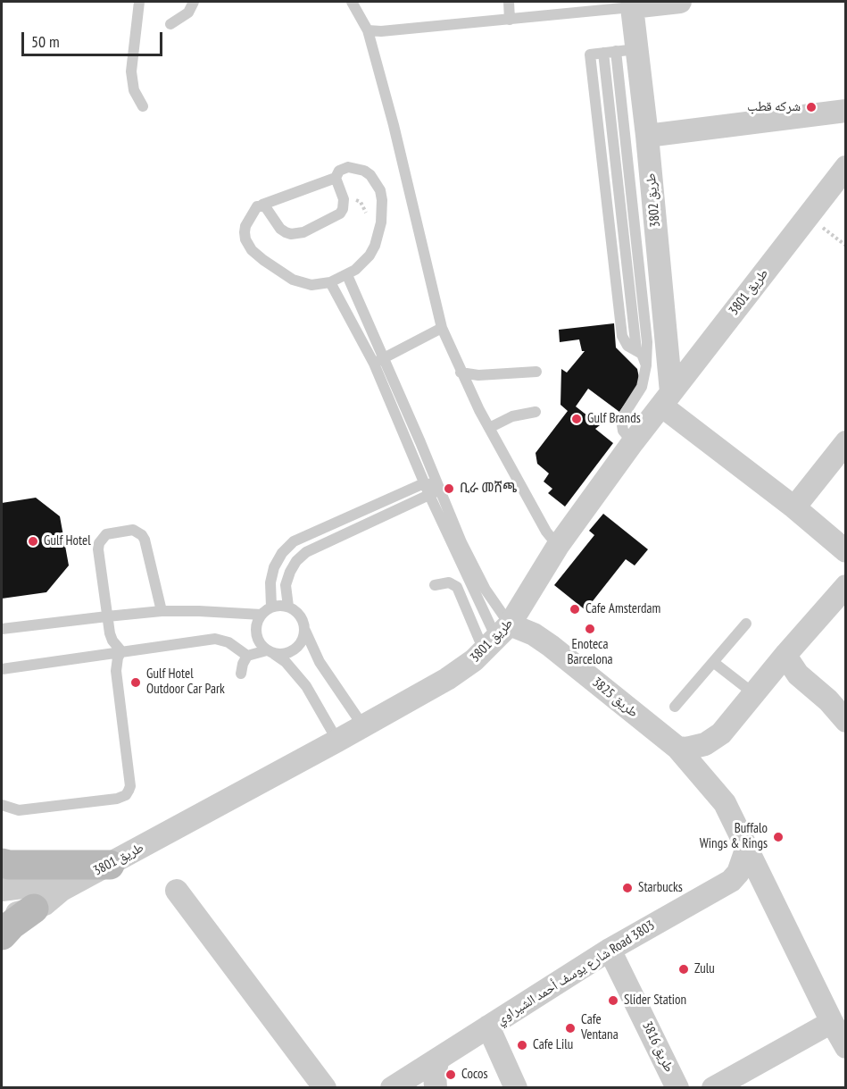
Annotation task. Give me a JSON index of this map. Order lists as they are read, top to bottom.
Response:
{
  "streets": {
    "street": [
      "طريق 3802",
      "طريق 3801",
      "طريق 3825",
      "شارع يوسف أحمد الشيراوي Road 3803",
      "طريق 3816"
    ]
  },
  "crossings": [
    ["طريق 3802", "طريق 3801"],
    ["طريق 3801", "طريق 3825"],
    ["طريق 3825", "شارع يوسف أحمد الشيراوي Road 3803"],
    ["شارع يوسف أحمد الشيراوي Road 3803", "طريق 3816"]
  ],
  "places": [
    "شركه قطب",
    "Gulf Brands",
    "ቢራ መሸጫ",
    "Gulf Hotel",
    "Cafe Amsterdam",
    "Enoteca Barcelona",
    "Gulf Hotel Outdoor Car Park",
    "Buffalo Wings & Rings",
    "Starbucks",
    "Zulu",
    "Slider Station",
    "Cafe Ventana",
    "Cafe Lilu",
    "Cocos"
  ],
  "scale_bar": "50 m"
}
